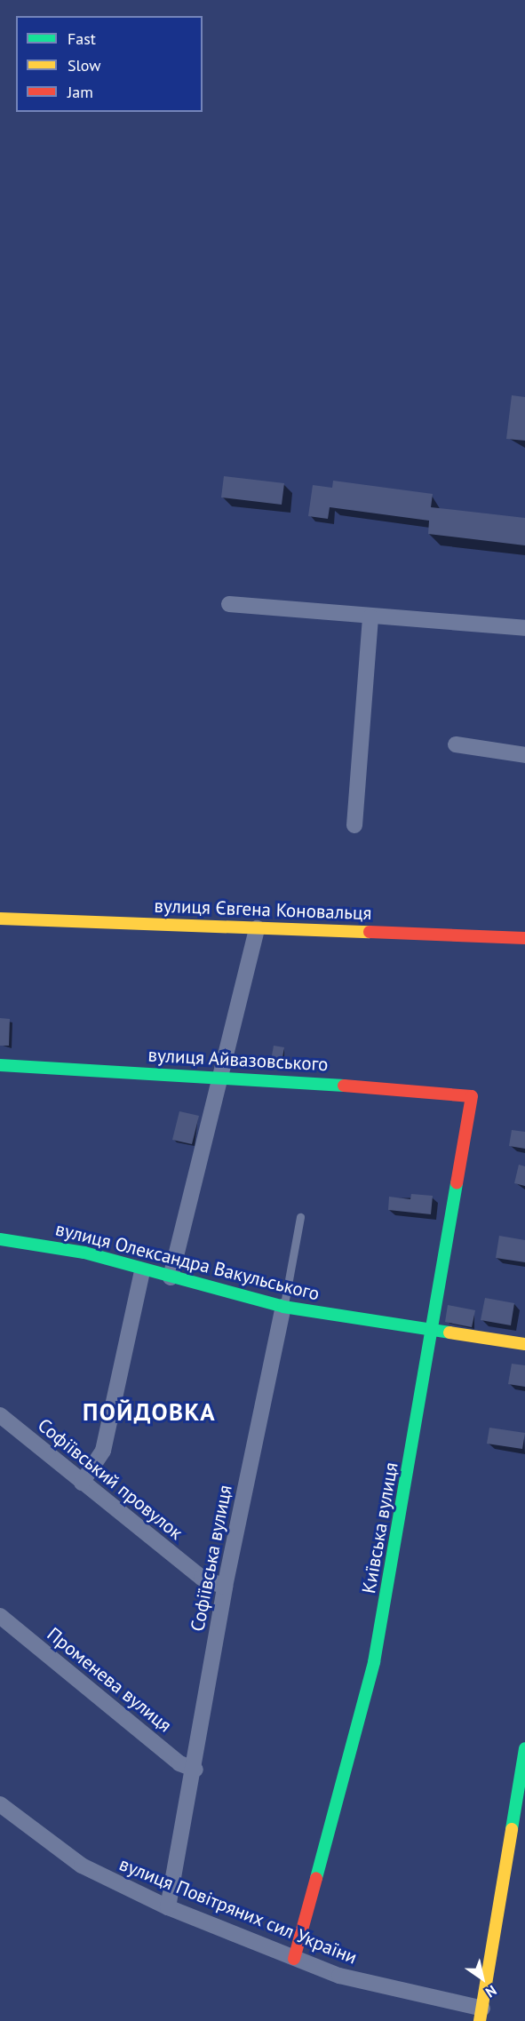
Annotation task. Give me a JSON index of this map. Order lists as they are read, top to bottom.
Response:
{
  "streets": {
    "street": [
      "вулиця Євгена Коновальця",
      "вулиця Айвазовського",
      "вулиця Олександра Вакульського",
      "Софіївський провулок",
      "Київська вулиця",
      "Софіївська вулиця",
      "Променева вулиця",
      "вулиця Повітряних сил України"
    ]
  },
  "crossings": [
    ["вулиця Айвазовського", "Київська вулиця"],
    ["вулиця Олександра Вакульського", "Київська вулиця"],
    ["вулиця Олександра Вакульського", "Софіївська вулиця"],
    ["Софіївський провулок", "Софіївська вулиця"],
    ["Київська вулиця", "вулиця Повітряних сил України"],
    ["Софіївська вулиця", "Променева вулиця"],
    ["Софіївська вулиця", "вулиця Повітряних сил України"]
  ],
  "districts": ["ПОЙДОВКА"],
  "legend": ["Fast", "Slow", "Jam"],
  "north": "bottom right"
}
